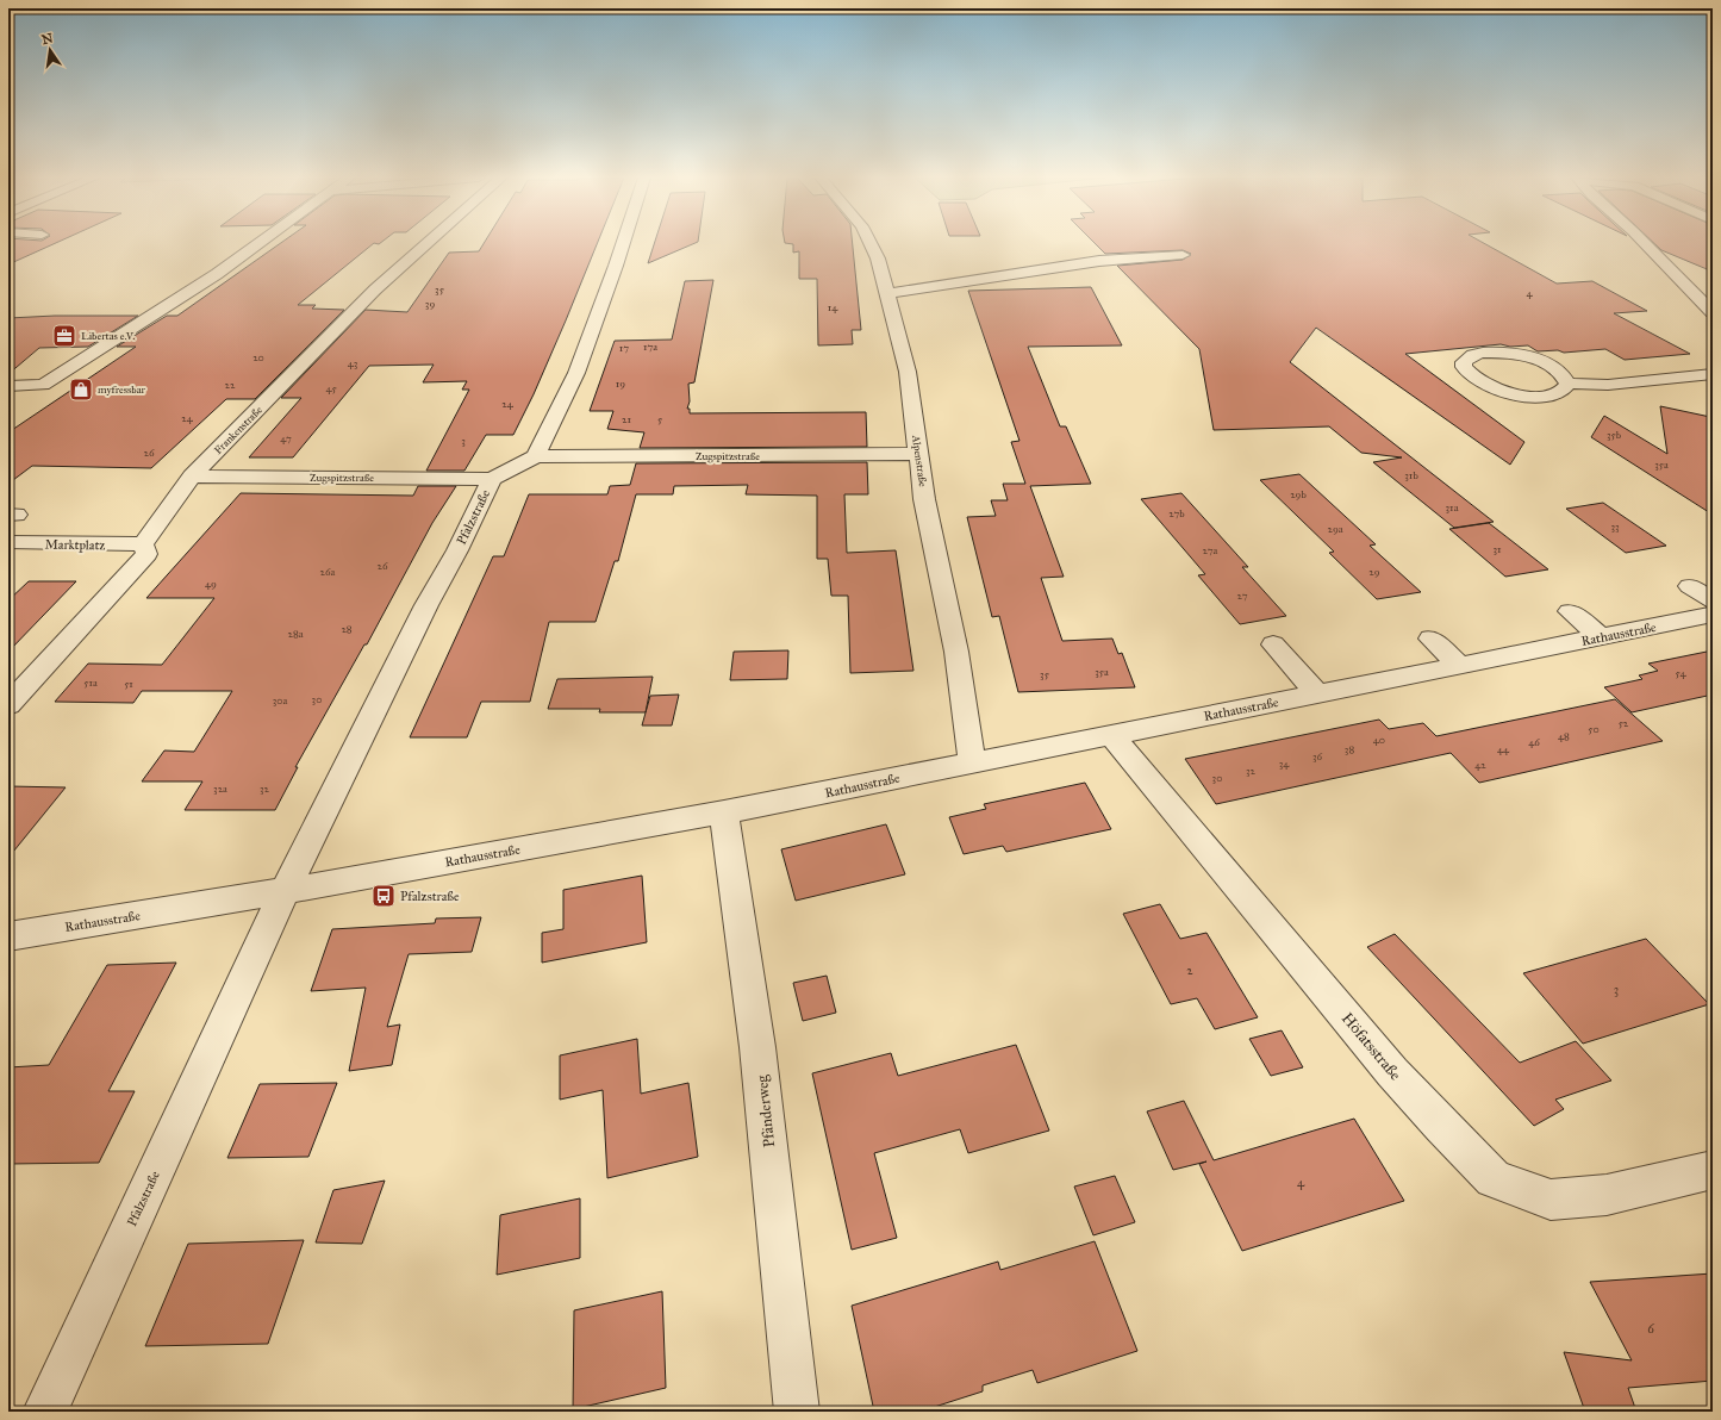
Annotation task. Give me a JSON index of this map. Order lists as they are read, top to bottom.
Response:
{
  "streets": {
    "street": [
      "Frankenstraße",
      "Zugspitzstraße",
      "Alpenstraße",
      "Pfalzstraße",
      "Marktplatz",
      "Rathausstraße",
      "Höfatsstraße",
      "Pfänderweg"
    ]
  },
  "crossings": [
    ["Frankenstraße", "Zugspitzstraße"],
    ["Frankenstraße", "Marktplatz"],
    ["Zugspitzstraße", "Alpenstraße"],
    ["Zugspitzstraße", "Pfalzstraße"],
    ["Alpenstraße", "Rathausstraße"],
    ["Pfalzstraße", "Rathausstraße"],
    ["Rathausstraße", "Höfatsstraße"],
    ["Rathausstraße", "Pfänderweg"]
  ],
  "places": {
    "office": ["Libertas e.V."],
    "shop": ["myfressbar"],
    "bus stop": ["Pfalzstraße"]
  },
  "house_numbers": [
    "35",
    "4",
    "39",
    "14",
    "17a",
    "17",
    "20",
    "43",
    "19",
    "22",
    "45",
    "24",
    "24",
    "21",
    "5",
    "35b",
    "47",
    "3",
    "26",
    "35a",
    "31b",
    "29b",
    "31a",
    "27b",
    "33",
    "29a",
    "31",
    "27a",
    "26",
    "26a",
    "29",
    "49",
    "27",
    "28",
    "28a",
    "35a",
    "54",
    "35",
    "51a",
    "51",
    "30",
    "30a",
    "52",
    "50",
    "48",
    "40",
    "46",
    "38",
    "44",
    "36",
    "34",
    "42",
    "32",
    "30",
    "32a",
    "32",
    "2",
    "3",
    "4",
    "6"
  ],
  "north": "top"
}
